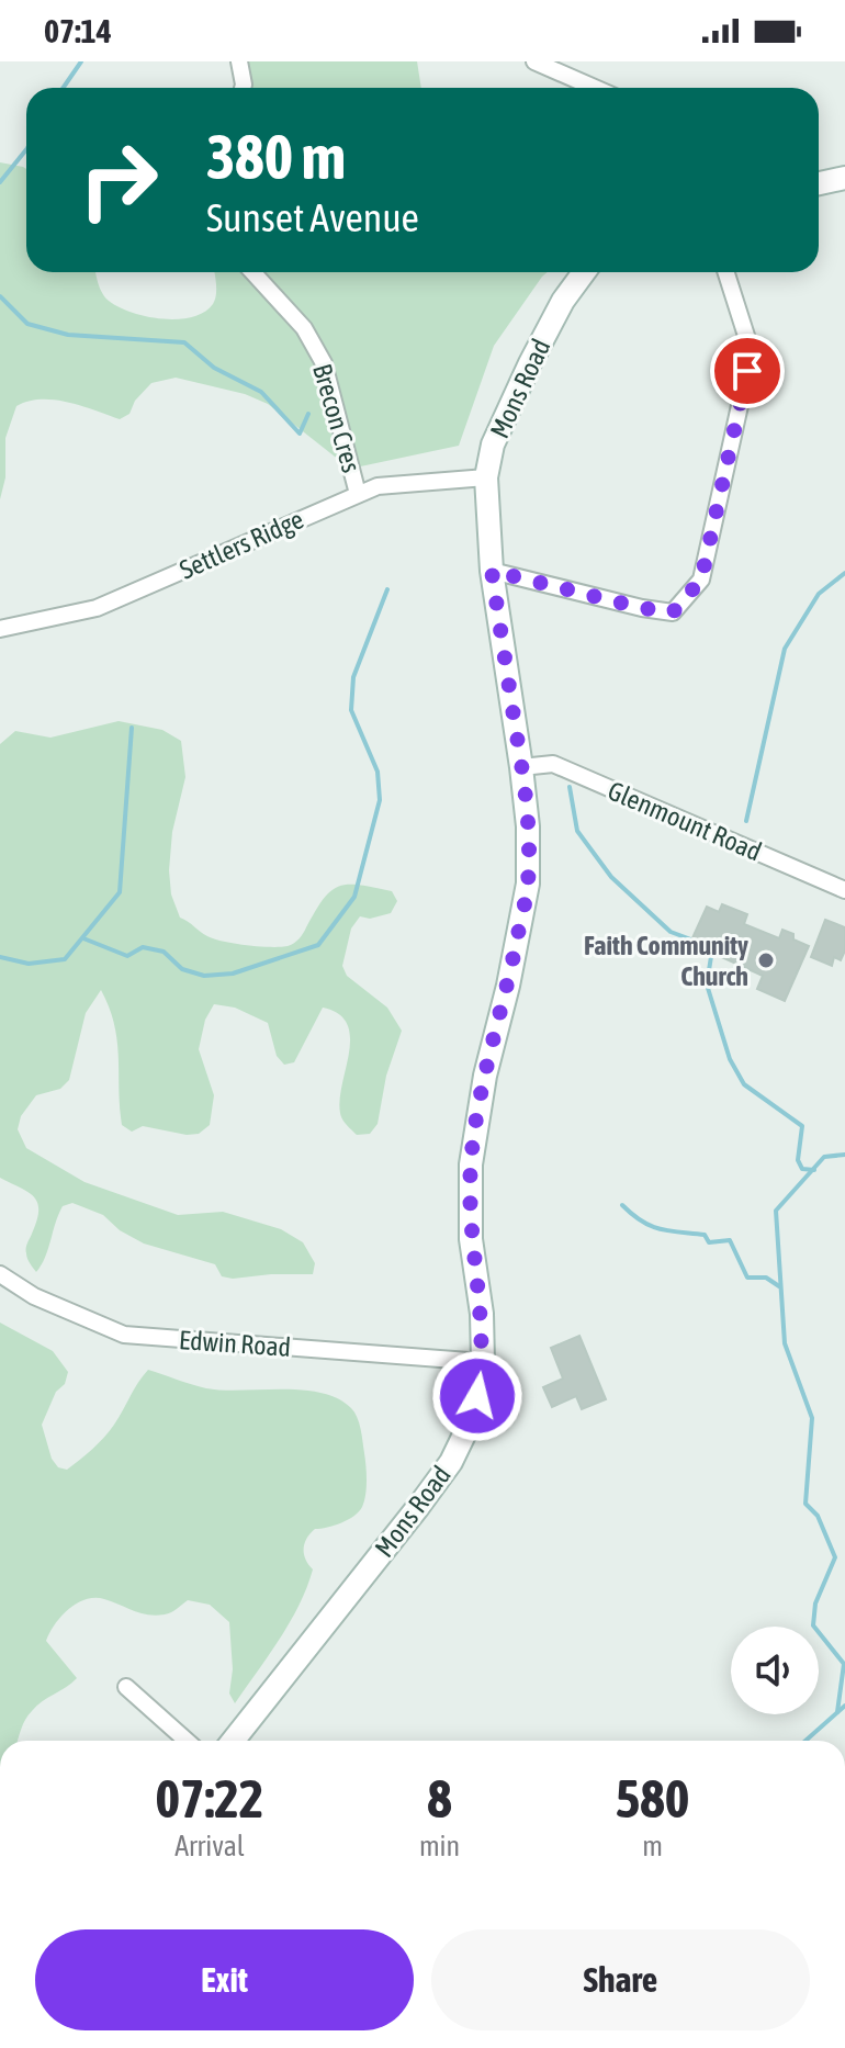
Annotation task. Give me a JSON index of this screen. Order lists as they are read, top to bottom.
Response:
{
  "streets": {
    "main road": ["Mons Road"],
    "street": [
      "Brecon Cres",
      "Settlers Ridge",
      "Glenmount Road",
      "Edwin Road"
    ]
  },
  "crossings": [
    ["Mons Road", "Settlers Ridge"],
    ["Mons Road", "Glenmount Road"],
    ["Mons Road", "Edwin Road"],
    ["Brecon Cres", "Settlers Ridge"]
  ],
  "places": ["Faith Community Church"],
  "page": {
    "status": "07:14",
    "turn": ["380 m", "Sunset Avenue"],
    "eta": [
      "07:22",
      "Arrival",
      "8",
      "min",
      "580",
      "m"
    ],
    "buttons": ["Exit", "Share"]
  }
}
